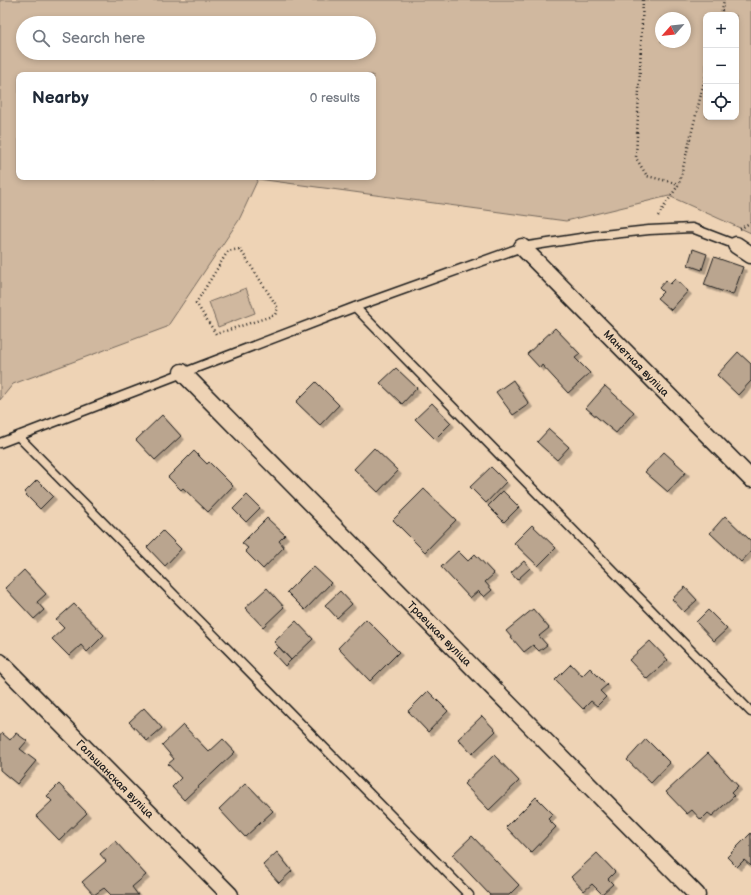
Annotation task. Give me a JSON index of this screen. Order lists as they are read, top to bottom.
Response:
{
  "streets": {
    "street": ["Манетная вуліца", "Траецкая вуліца", "Гальшанская вуліца"]
  },
  "north": "bottom left",
  "page": {
    "map_buttons": ["+", "−"],
    "search": "Search here",
    "heading": ["Nearby", "0 results"]
  }
}
